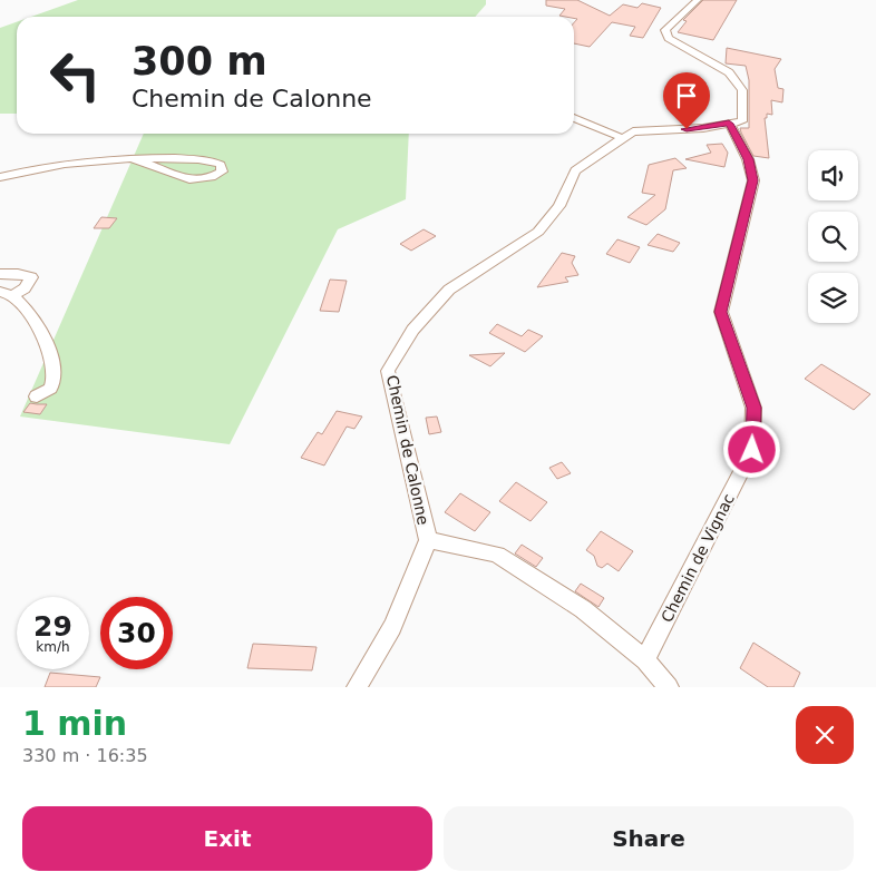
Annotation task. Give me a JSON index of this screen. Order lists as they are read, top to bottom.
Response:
{
  "streets": {
    "street": ["Chemin de Calonne", "Chemin de Vignac"]
  },
  "crossings": [
    ["Chemin de Calonne", "Chemin de Vignac"]
  ],
  "page": {
    "turn": ["300 m", "Chemin de Calonne"],
    "speed": "29 km/h",
    "limit": "30",
    "heading": ["1 min", "330 m · 16:35"],
    "buttons": ["Exit", "Share"]
  }
}
